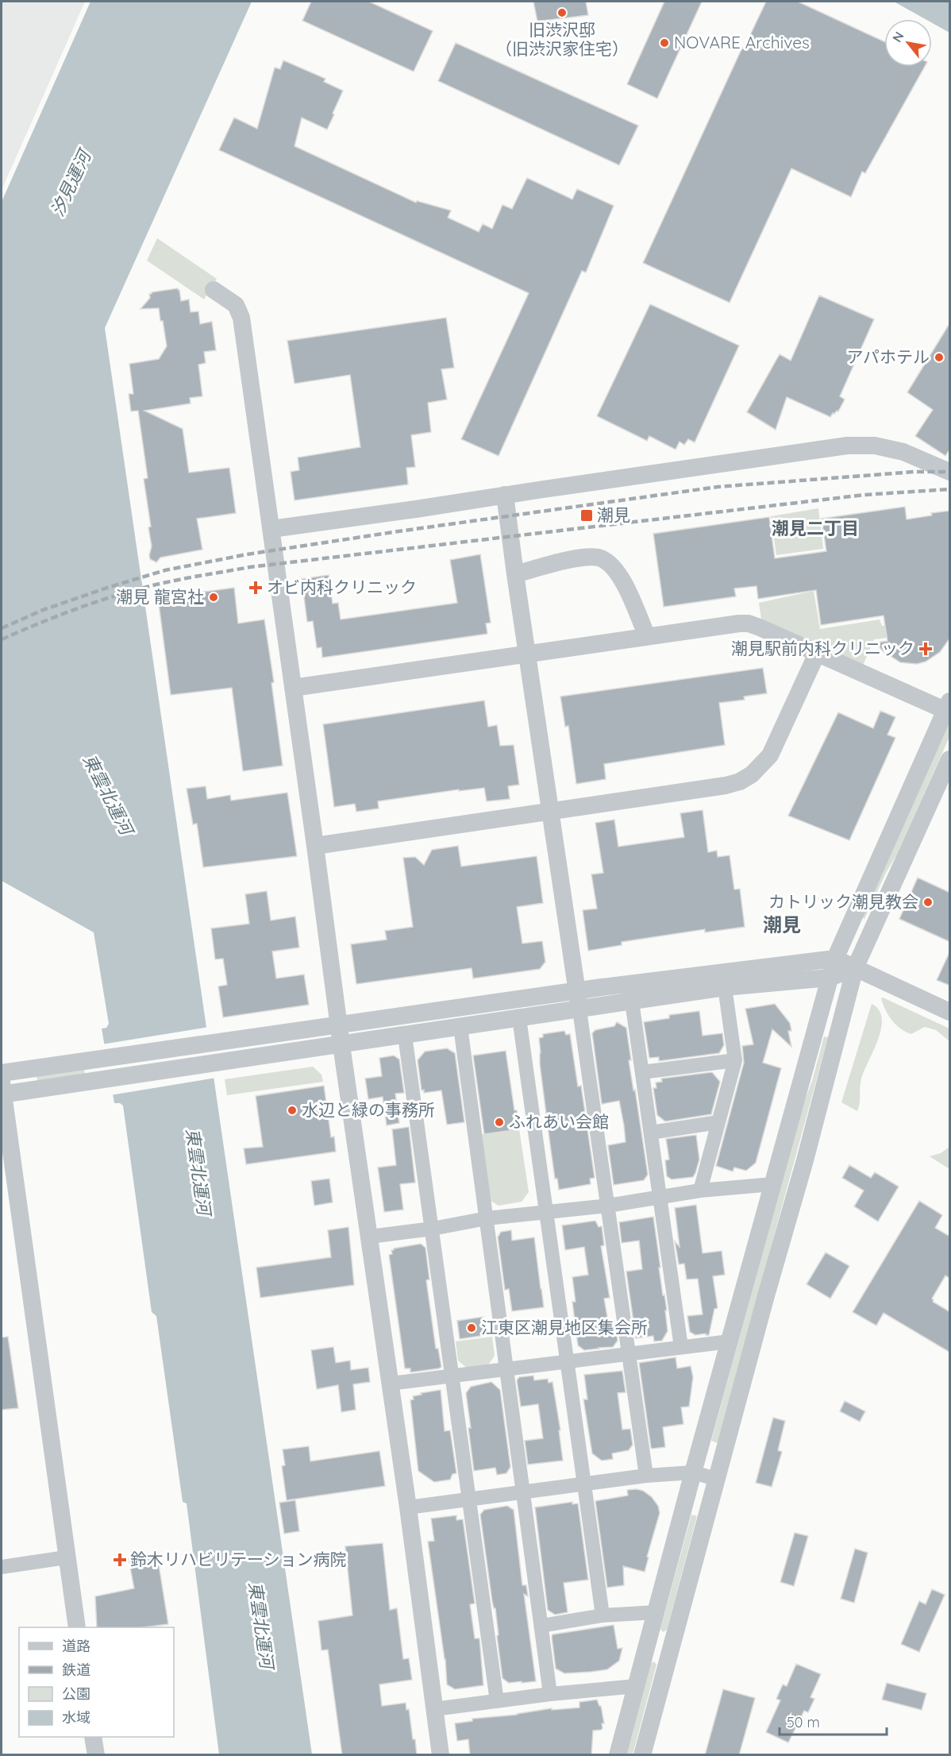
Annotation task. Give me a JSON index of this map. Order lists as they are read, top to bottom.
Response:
{
  "districts": ["潮見二丁目", "潮見"],
  "water": ["汐見運河", "東雲北運河"],
  "places": {
    "other": [
      "旧渋沢邸 （旧渋沢家住宅）",
      "NOVARE Archives",
      "アパホテル",
      "潮見 龍宮社",
      "カトリック潮見教会",
      "水辺と緑の事務所",
      "ふれあい会館",
      "江東区潮見地区集会所"
    ],
    "transit": ["潮見"],
    "health": ["オビ内科クリニック", "潮見駅前内科クリニック", "鈴木リハビリテーション病院"]
  },
  "legend": [
    "道路",
    "鉄道",
    "公園",
    "水域"
  ],
  "scale_bar": "50 m",
  "north": "top left"
}
